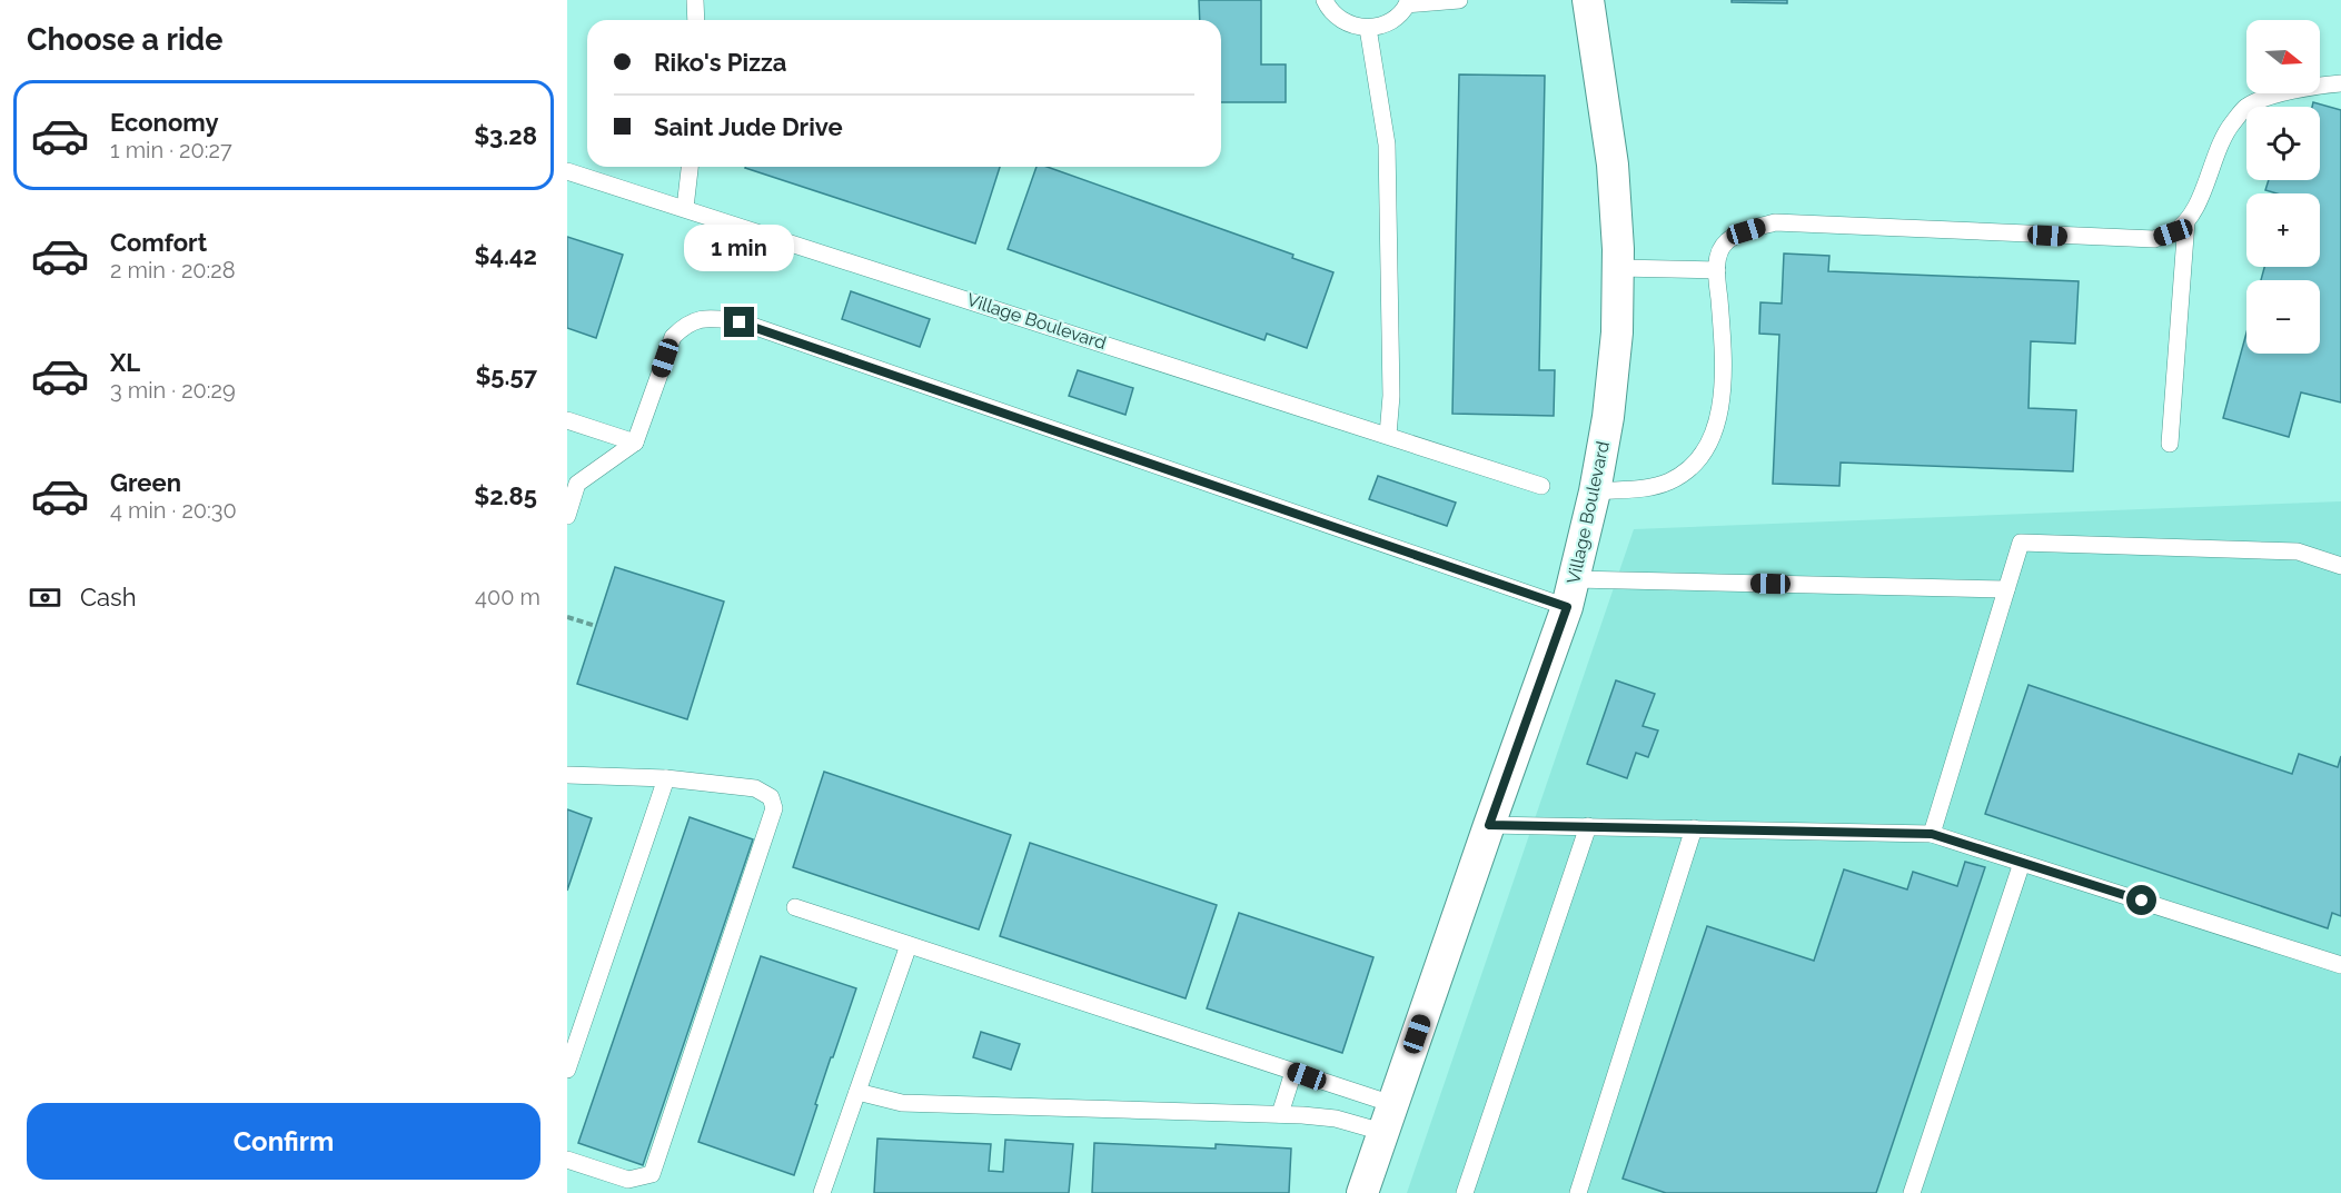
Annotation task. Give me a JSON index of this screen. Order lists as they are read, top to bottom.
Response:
{
  "streets": {
    "street": ["Village Boulevard"]
  },
  "north": "right",
  "page": {
    "heading": "Choose a ride",
    "map_buttons": ["+", "−"],
    "banner": ["Riko's Pizza", "Saint Jude Drive"],
    "list": [
      {
        "name": "Economy",
        "note": "1 min · 20:27",
        "value": "$3.28"
      },
      {
        "name": "Comfort",
        "note": "2 min · 20:28",
        "value": "$4.42"
      },
      {
        "name": "XL",
        "note": "3 min · 20:29",
        "value": "$5.57"
      },
      {
        "name": "Green",
        "note": "4 min · 20:30",
        "value": "$2.85"
      }
    ],
    "bubble": "1 min",
    "pay": ["Cash", "400 m"],
    "buttons": "Confirm"
  }
}
